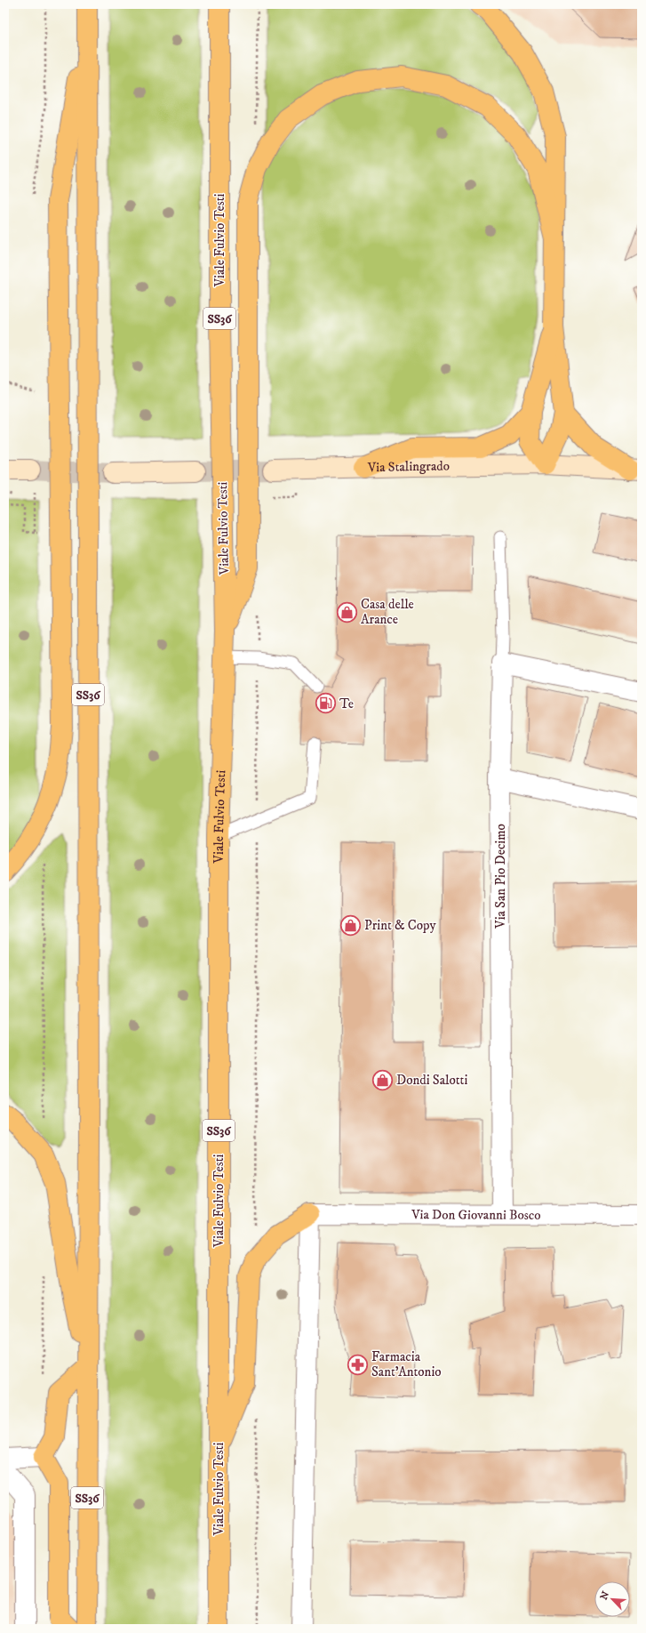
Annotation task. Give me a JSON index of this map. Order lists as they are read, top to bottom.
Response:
{
  "streets": {
    "highway": ["Viale Fulvio Testi", "SS36"],
    "main road": ["Via Stalingrado"],
    "street": ["Via San Pio Decimo", "Via Don Giovanni Bosco"]
  },
  "crossings": [
    ["Via San Pio Decimo", "Via Don Giovanni Bosco"]
  ],
  "places": {
    "shop": ["Casa delle Arance", "Print & Copy", "Dondi Salotti"],
    "fuel station": ["Te"],
    "pharmacy": ["Farmacia Sant'Antonio"]
  },
  "north": "top left"
}
